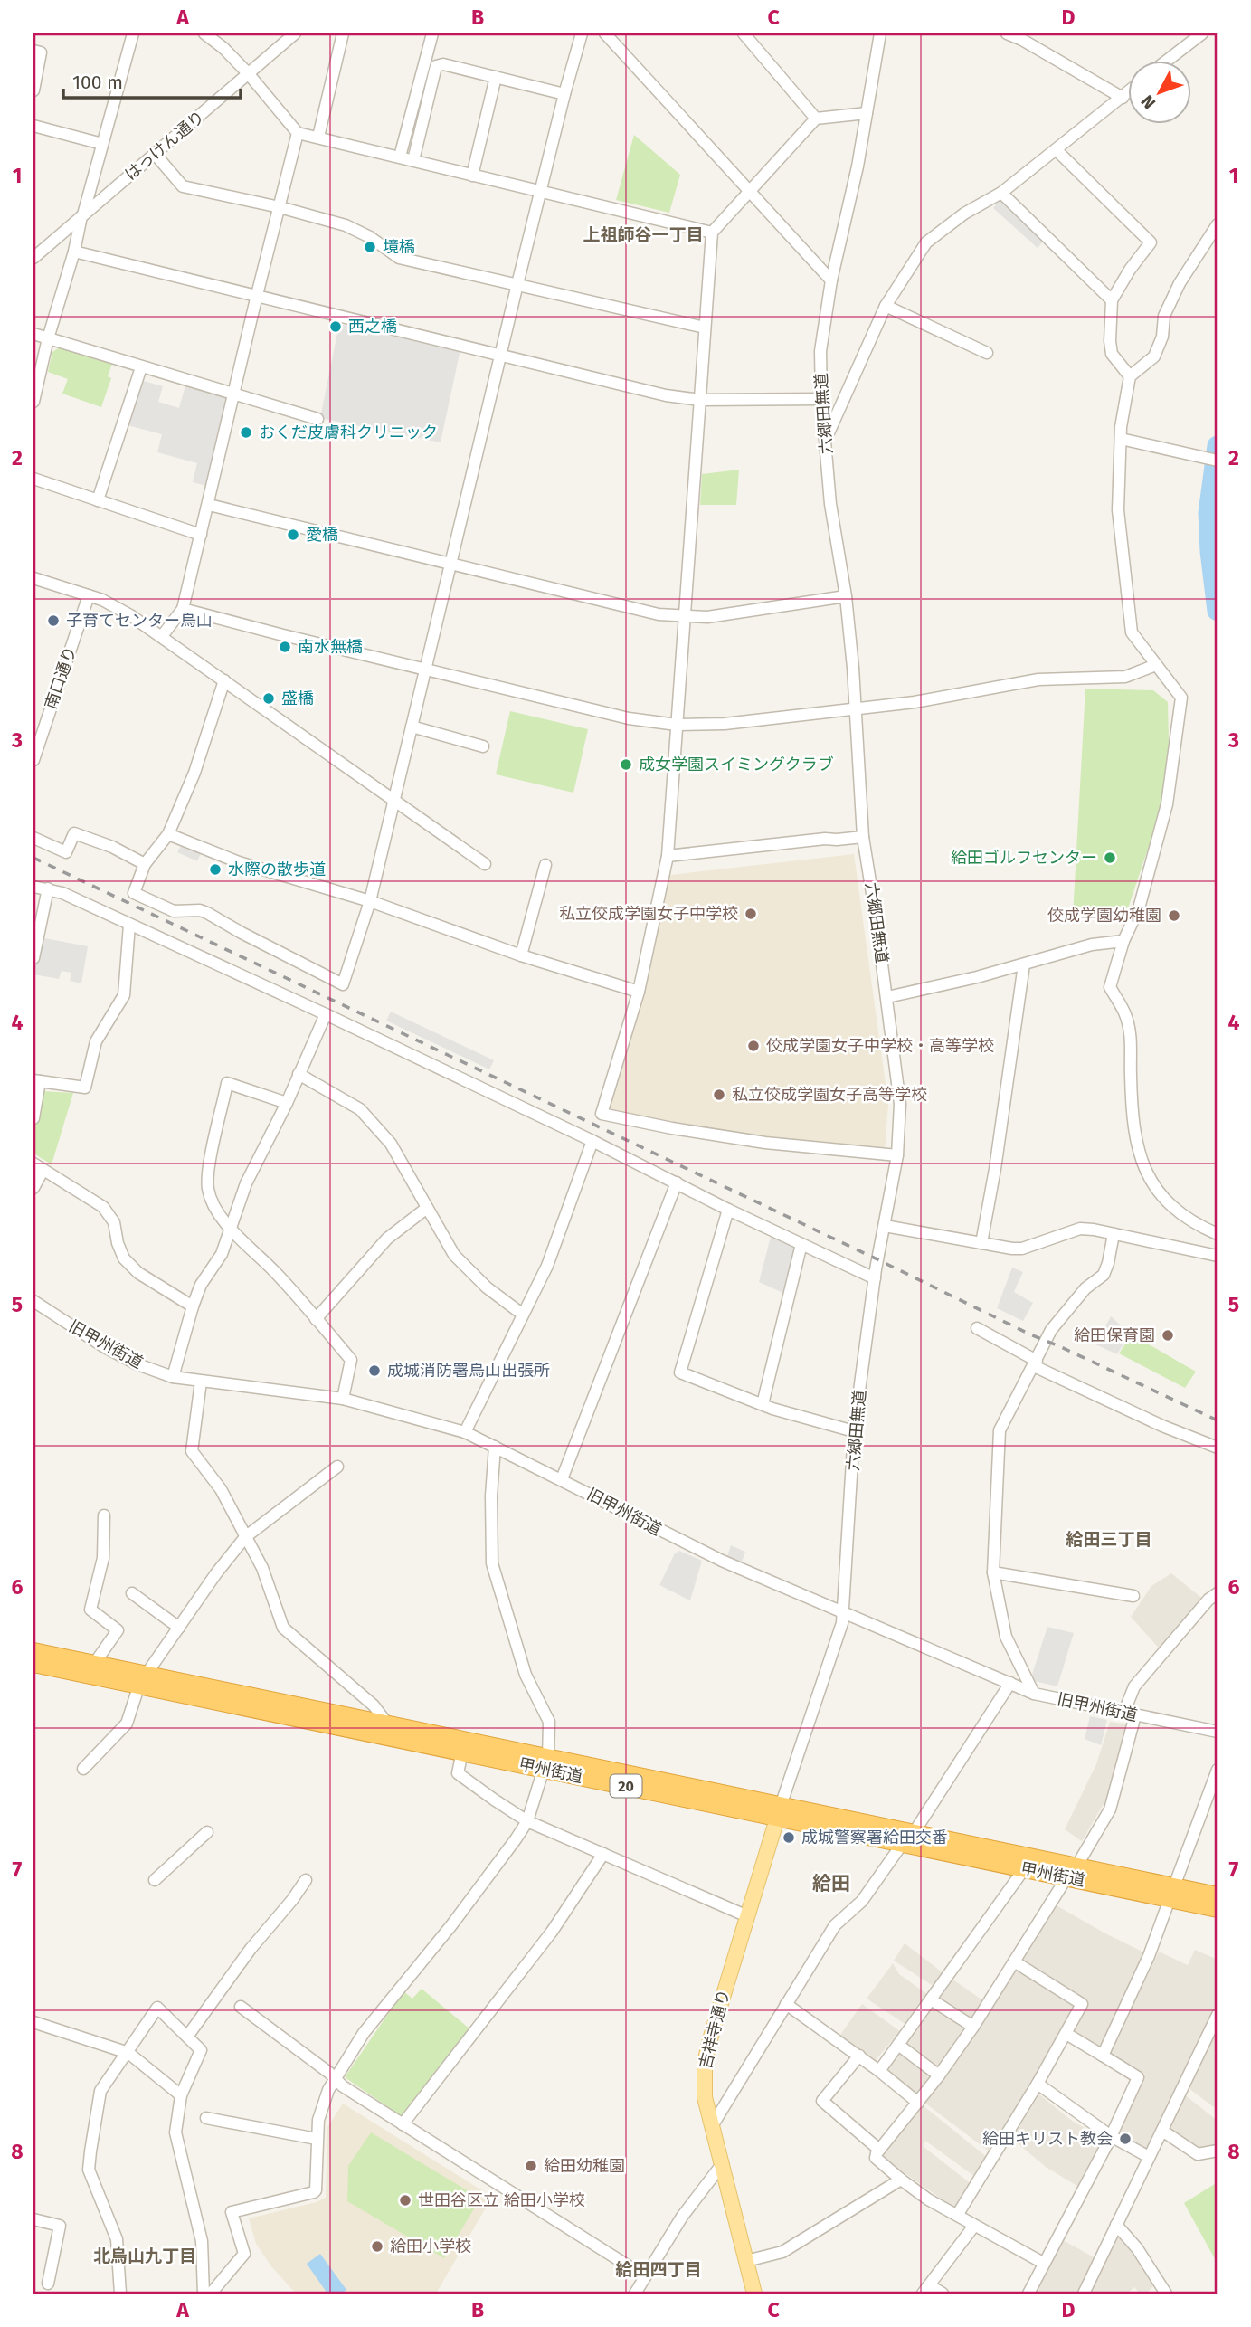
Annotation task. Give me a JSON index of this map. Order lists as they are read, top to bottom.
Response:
{
  "streets": {
    "highway": ["甲州街道", "20"],
    "main road": ["吉祥寺通り"],
    "street": [
      "はっけん通り",
      "六郷田無道",
      "南口通り",
      "旧甲州街道"
    ]
  },
  "crossings": [
    ["六郷田無道", "旧甲州街道"],
    ["六郷田無道", "甲州街道"],
    ["六郷田無道", "吉祥寺通り"],
    ["甲州街道", "吉祥寺通り"]
  ],
  "districts": [
    "上祖師谷一丁目",
    "給田三丁目",
    "給田",
    "北烏山九丁目",
    "給田四丁目"
  ],
  "places": [
    "境橋",
    "西之橋",
    "おくだ皮膚科クリニック",
    "愛橋",
    "子育てセンター烏山",
    "南水無橋",
    "盛橋",
    "成女学園スイミングクラブ",
    "給田ゴルフセンター",
    "水際の散歩道",
    "私立佼成学園女子中学校",
    "佼成学園幼稚園",
    "佼成学園女子中学校・高等学校",
    "私立佼成学園女子高等学校",
    "給田保育園",
    "成城消防署烏山出張所",
    "成城警察署給田交番",
    "給田キリスト教会",
    "給田幼稚園",
    "世田谷区立 給田小学校",
    "給田小学校"
  ],
  "scale_bar": "100 m",
  "north": "bottom left",
  "grid": {
    "columns": [
      "A",
      "B",
      "C",
      "D"
    ],
    "rows": [
      "1",
      "2",
      "3",
      "4",
      "5",
      "6",
      "7",
      "8"
    ]
  }
}
